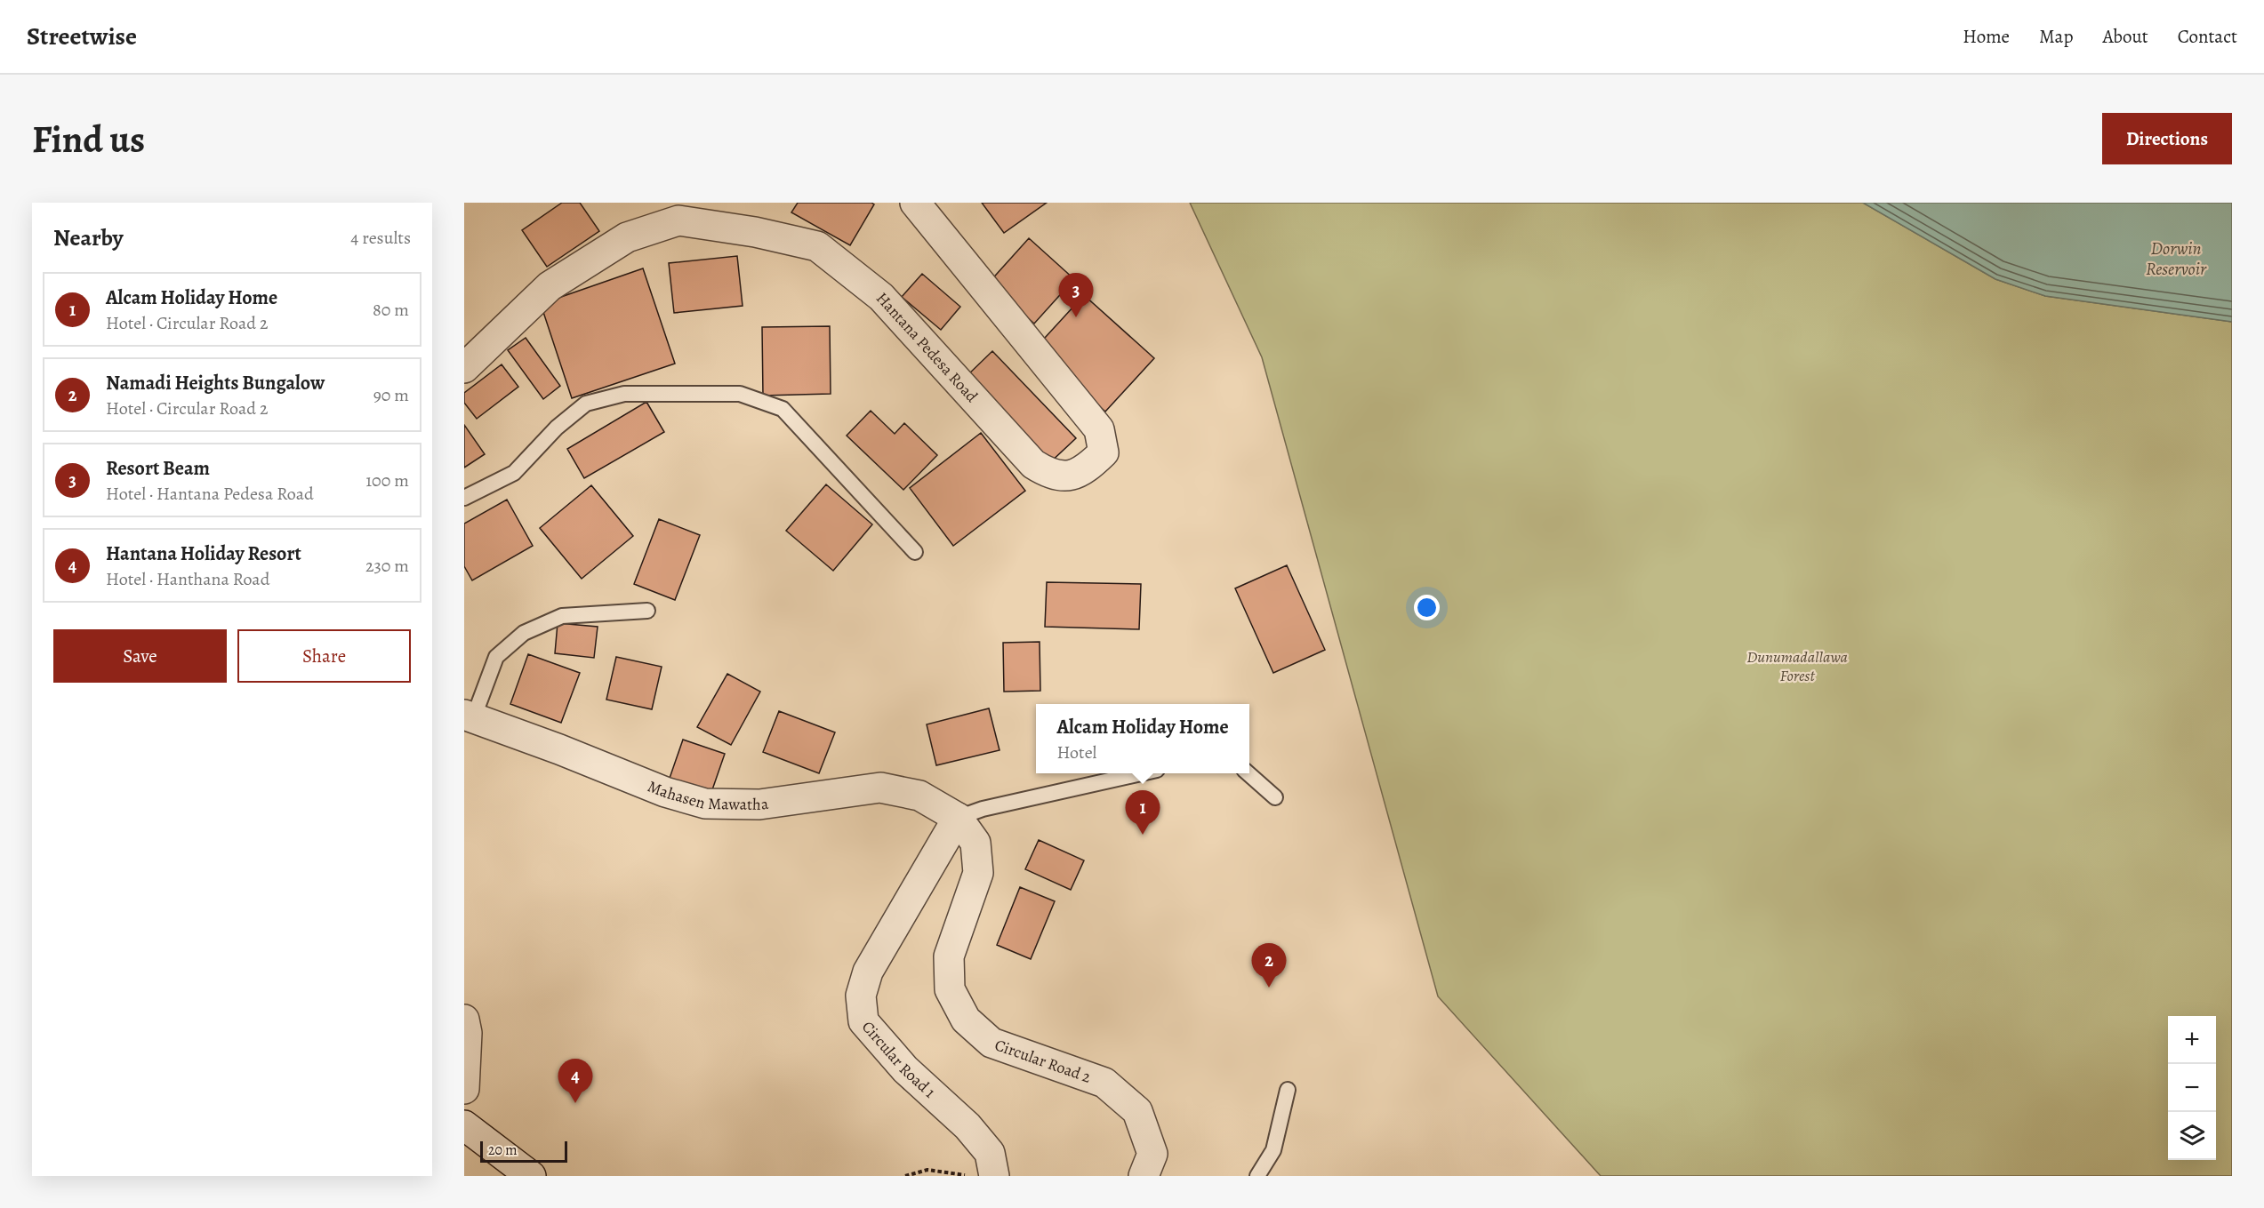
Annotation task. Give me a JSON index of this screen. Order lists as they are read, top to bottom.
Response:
{
  "streets": {
    "street": [
      "Hantana Pedesa Road",
      "Mahasen Mawatha",
      "Circular Road 1",
      "Circular Road 2"
    ]
  },
  "crossings": [
    ["Mahasen Mawatha", "Circular Road 1"],
    ["Mahasen Mawatha", "Circular Road 2"],
    ["Circular Road 1", "Circular Road 2"]
  ],
  "water": ["Dorwin Reservoir"],
  "parks": ["Dunumadallawa Forest"],
  "scale_bar": "20 m",
  "page": {
    "header": "Streetwise",
    "nav": [
      "Home",
      "Map",
      "About",
      "Contact"
    ],
    "buttons": [
      "Directions",
      ["Save", "Share"]
    ],
    "title": "Find us",
    "heading": ["Nearby", "4 results"],
    "list": [
      {
        "mark": "1",
        "name": "Alcam Holiday Home",
        "note": "Hotel · Circular Road 2",
        "value": "80 m"
      },
      {
        "mark": "2",
        "name": "Namadi Heights Bungalow",
        "note": "Hotel · Circular Road 2",
        "value": "90 m"
      },
      {
        "mark": "3",
        "name": "Resort Beam",
        "note": "Hotel · Hantana Pedesa Road",
        "value": "100 m"
      },
      {
        "mark": "4",
        "name": "Hantana Holiday Resort",
        "note": "Hotel · Hanthana Road",
        "value": "230 m"
      }
    ],
    "pins": [
      "3",
      "1",
      "2",
      "4"
    ],
    "popup": ["Alcam Holiday Home", "Hotel"],
    "map_buttons": ["+", "−"],
    "scale": "20 m"
  }
}
